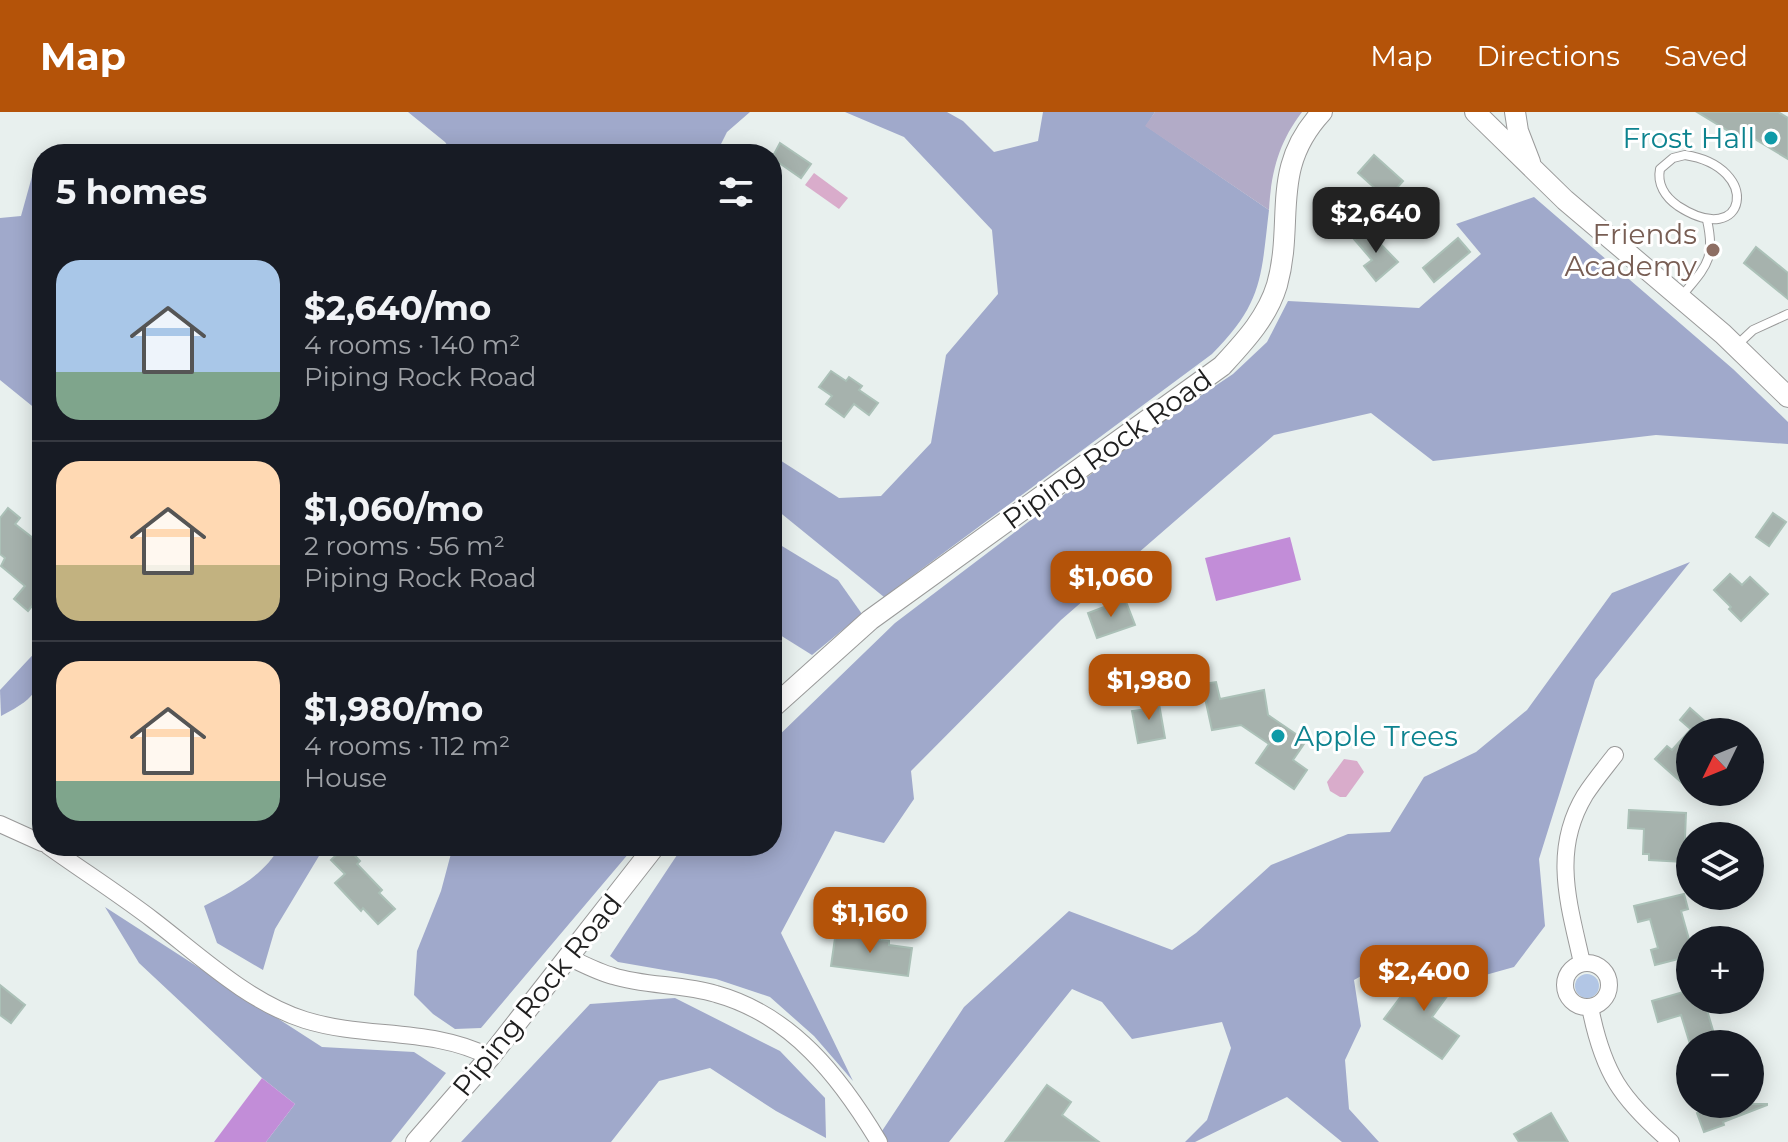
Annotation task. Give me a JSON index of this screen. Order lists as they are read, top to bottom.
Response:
{
  "streets": {
    "street": ["Piping Rock Road"]
  },
  "places": ["Frost Hall", "Friends Academy", "Apple Trees"],
  "north": "bottom left",
  "page": {
    "header": "Map",
    "nav": ["Map", "Directions", "Saved"],
    "heading": "5 homes",
    "price": [
      "$2,640",
      "$1,060",
      "$1,980",
      "$1,160",
      "$2,400"
    ],
    "list": [
      {
        "name": "$2,640/mo",
        "note": "4 rooms · 140 m² · Piping Rock Road"
      },
      {
        "name": "$1,060/mo",
        "note": "2 rooms · 56 m² · Piping Rock Road"
      },
      {
        "name": "$1,980/mo",
        "note": "4 rooms · 112 m² · House"
      }
    ],
    "map_buttons": ["+", "−"]
  }
}
